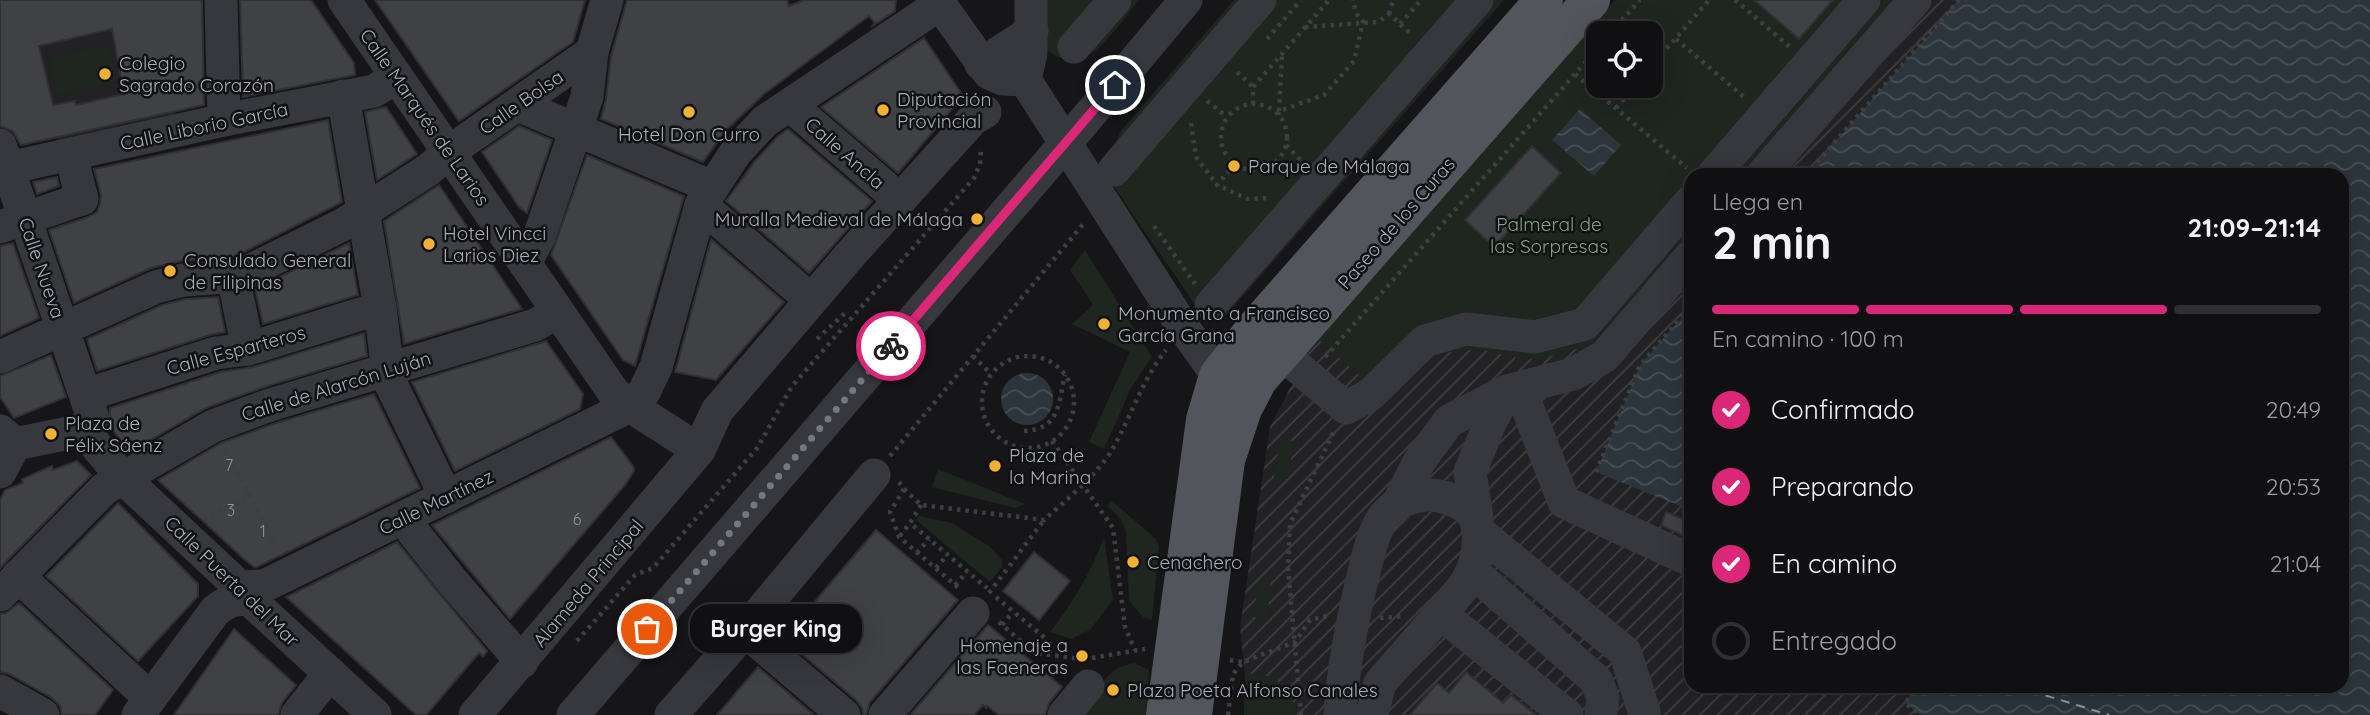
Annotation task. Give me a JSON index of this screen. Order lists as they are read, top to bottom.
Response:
{
  "streets": {
    "main road": ["Paseo de los Curas"],
    "street": [
      "Calle Bolsa",
      "Calle Marqués de Larios",
      "Calle Liborio García",
      "Calle Ancla",
      "Calle Nueva",
      "Calle Esparteros",
      "Calle de Alarcón Luján",
      "Calle Martínez",
      "Calle Puerta del Mar",
      "Alameda Principal"
    ]
  },
  "crossings": [
    ["Calle Bolsa", "Calle Marqués de Larios"],
    ["Calle Bolsa", "Calle Nueva"],
    ["Calle Marqués de Larios", "Calle Liborio García"],
    ["Calle Marqués de Larios", "Calle de Alarcón Luján"],
    ["Calle Marqués de Larios", "Calle Martínez"],
    ["Calle Marqués de Larios", "Alameda Principal"],
    ["Calle Liborio García", "Calle Nueva"],
    ["Calle Nueva", "Calle Esparteros"],
    ["Calle de Alarcón Luján", "Calle Puerta del Mar"],
    ["Calle Martínez", "Calle Puerta del Mar"]
  ],
  "parks": ["Palmeral de las Sorpresas"],
  "places": [
    "Colegio Sagrado Corazón",
    "Diputación Provincial",
    "Hotel Don Curro",
    "Parque de Málaga",
    "Muralla Medieval de Málaga",
    "Hotel Vincci Larios Diez",
    "Consulado General de Filipinas",
    "Monumento a Francisco García Grana",
    "Plaza de Félix Sáenz",
    "Plaza de la Marina",
    "Cenachero",
    "Burger King",
    "Homenaje a las Faeneras",
    "Plaza Poeta Alfonso Canales"
  ],
  "house_numbers": [
    "7",
    "3",
    "6",
    "1"
  ],
  "page": {
    "heading": ["2 min", "Llega en", "21:09–21:14"],
    "bar": "En camino · 100 m",
    "list": [
      ["Confirmado", "20:49"],
      ["Preparando", "20:53"],
      ["En camino", "21:04"],
      "Entregado"
    ],
    "bubble": "Burger King"
  }
}
